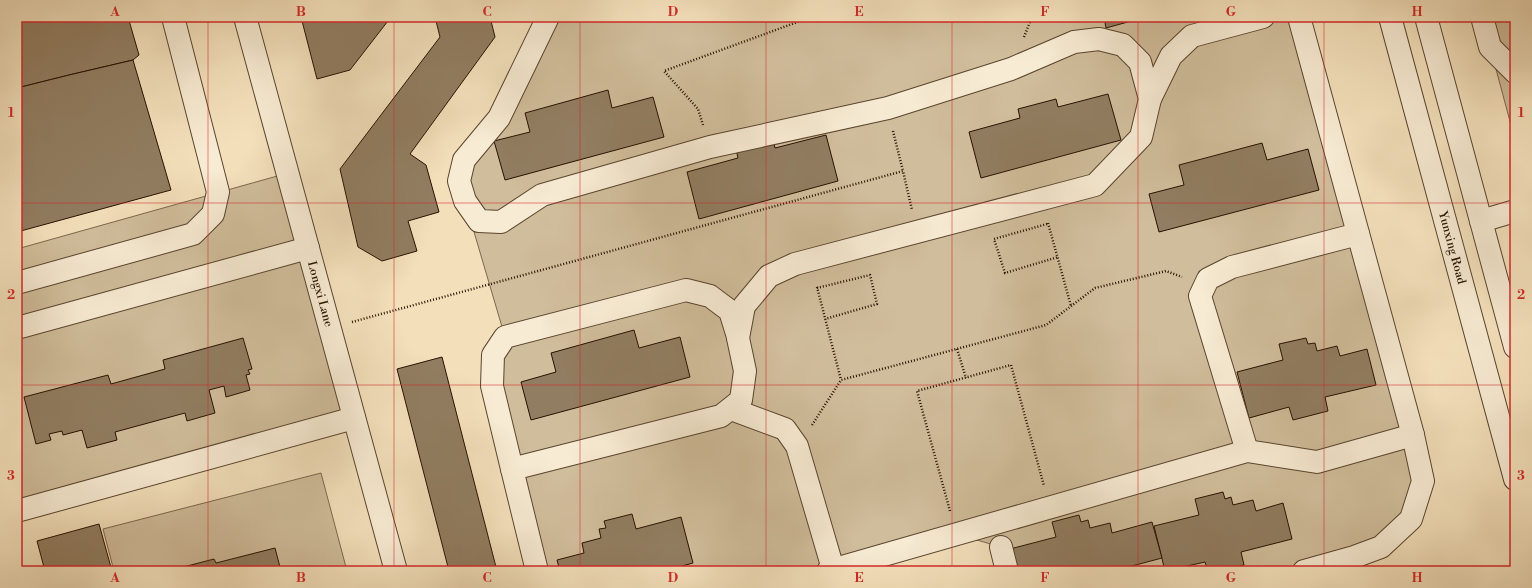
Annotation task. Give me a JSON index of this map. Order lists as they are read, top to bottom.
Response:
{
  "streets": {
    "street": ["Yunxing Road", "Longxi Lane"]
  },
  "grid": {
    "columns": [
      "A",
      "B",
      "C",
      "D",
      "E",
      "F",
      "G",
      "H"
    ],
    "rows": ["1", "2", "3"]
  }
}
